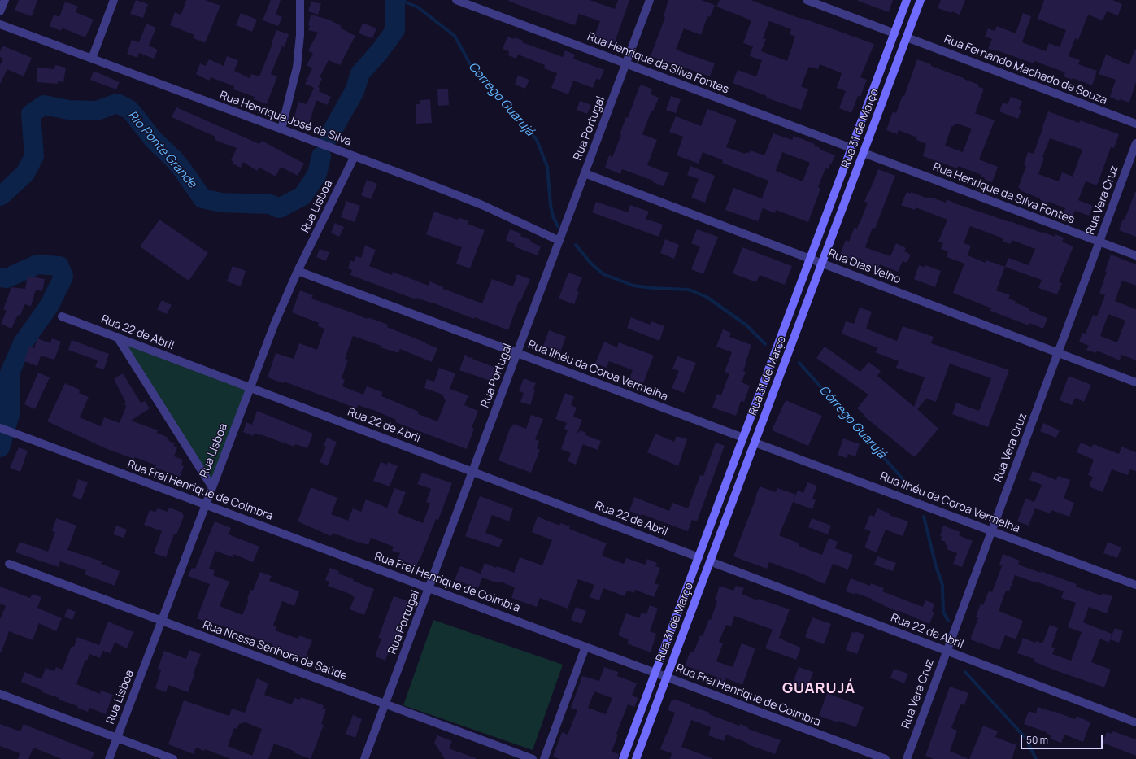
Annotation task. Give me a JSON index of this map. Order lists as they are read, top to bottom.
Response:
{
  "streets": {
    "main road": ["Rua 31 de Março"],
    "street": [
      "Rua Henrique da Silva Fontes",
      "Rua Fernando Machado de Souza",
      "Rua Henrique José da Silva",
      "Rua Portugal",
      "Rua Vera Cruz",
      "Rua Lisboa",
      "Rua Dias Velho",
      "Rua 22 de Abril",
      "Rua Ilhéu da Coroa Vermelha",
      "Rua Frei Henrique de Coimbra",
      "Rua Nossa Senhora da Saúde"
    ]
  },
  "crossings": [
    ["Rua Henrique da Silva Fontes", "Rua Portugal"],
    ["Rua Henrique da Silva Fontes", "Rua 31 de Março"],
    ["Rua Henrique da Silva Fontes", "Rua Vera Cruz"],
    ["Rua Fernando Machado de Souza", "Rua 31 de Março"],
    ["Rua Henrique José da Silva", "Rua Portugal"],
    ["Rua Henrique José da Silva", "Rua Lisboa"],
    ["Rua Portugal", "Rua Dias Velho"],
    ["Rua Portugal", "Rua 22 de Abril"],
    ["Rua Portugal", "Rua Ilhéu da Coroa Vermelha"],
    ["Rua Portugal", "Rua Frei Henrique de Coimbra"],
    ["Rua Portugal", "Rua Nossa Senhora da Saúde"],
    ["Rua 31 de Março", "Rua Dias Velho"],
    ["Rua 31 de Março", "Rua 22 de Abril"],
    ["Rua 31 de Março", "Rua Ilhéu da Coroa Vermelha"],
    ["Rua 31 de Março", "Rua Frei Henrique de Coimbra"],
    ["Rua Vera Cruz", "Rua Dias Velho"],
    ["Rua Vera Cruz", "Rua 22 de Abril"],
    ["Rua Vera Cruz", "Rua Ilhéu da Coroa Vermelha"],
    ["Rua Lisboa", "Rua 22 de Abril"],
    ["Rua Lisboa", "Rua Ilhéu da Coroa Vermelha"],
    ["Rua Lisboa", "Rua Frei Henrique de Coimbra"],
    ["Rua Lisboa", "Rua Nossa Senhora da Saúde"]
  ],
  "districts": ["GUARUJÁ"],
  "water": ["Córrego Guarujá", "Rio Ponte Grande"],
  "scale_bar": "50 m"
}
